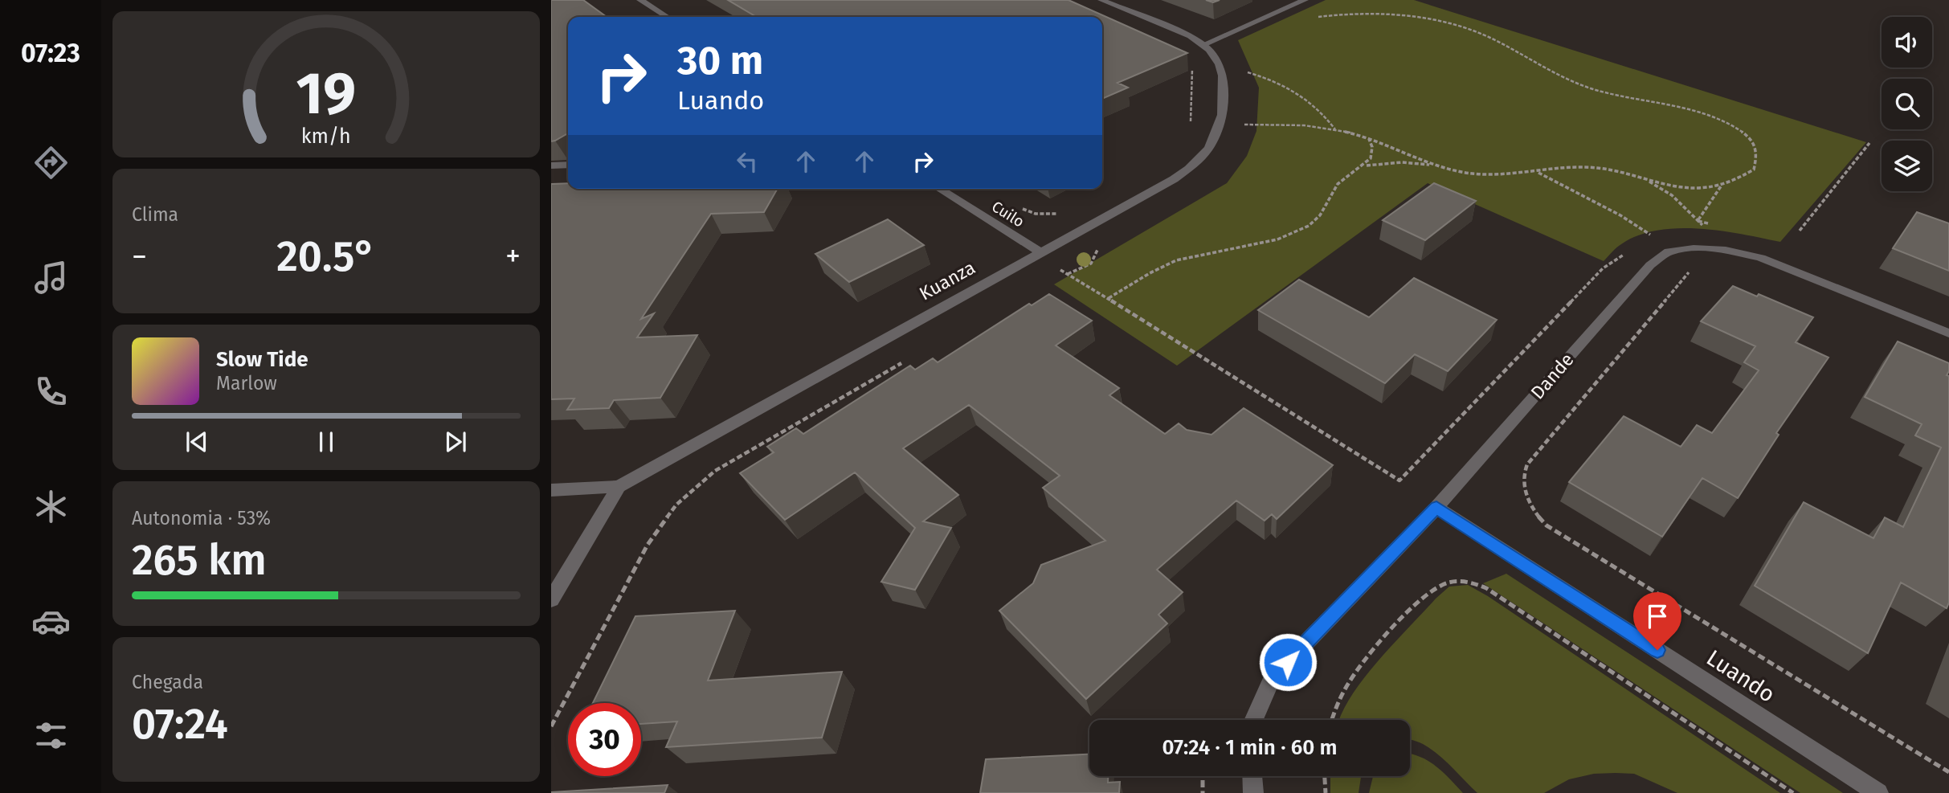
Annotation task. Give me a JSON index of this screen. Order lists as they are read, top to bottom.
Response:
{
  "streets": {
    "street": [
      "Cuilo",
      "Kuanza",
      "Dande",
      "Luando"
    ]
  },
  "crossings": [
    ["Cuilo", "Kuanza"],
    ["Dande", "Luando"]
  ],
  "page": {
    "tabs": "07:23",
    "turn": ["30 m", "Luando"],
    "tile": [
      "Clima",
      ["Autonomia · 53%", "265 km"],
      ["Chegada", "07:24"]
    ],
    "heat": ["−", "20.5°", "+"],
    "song": ["Slow Tide", "Marlow"],
    "limit": "30",
    "trip": "07:24 · 1 min · 60 m",
    "gauge": ["19", "km/h"]
  }
}
